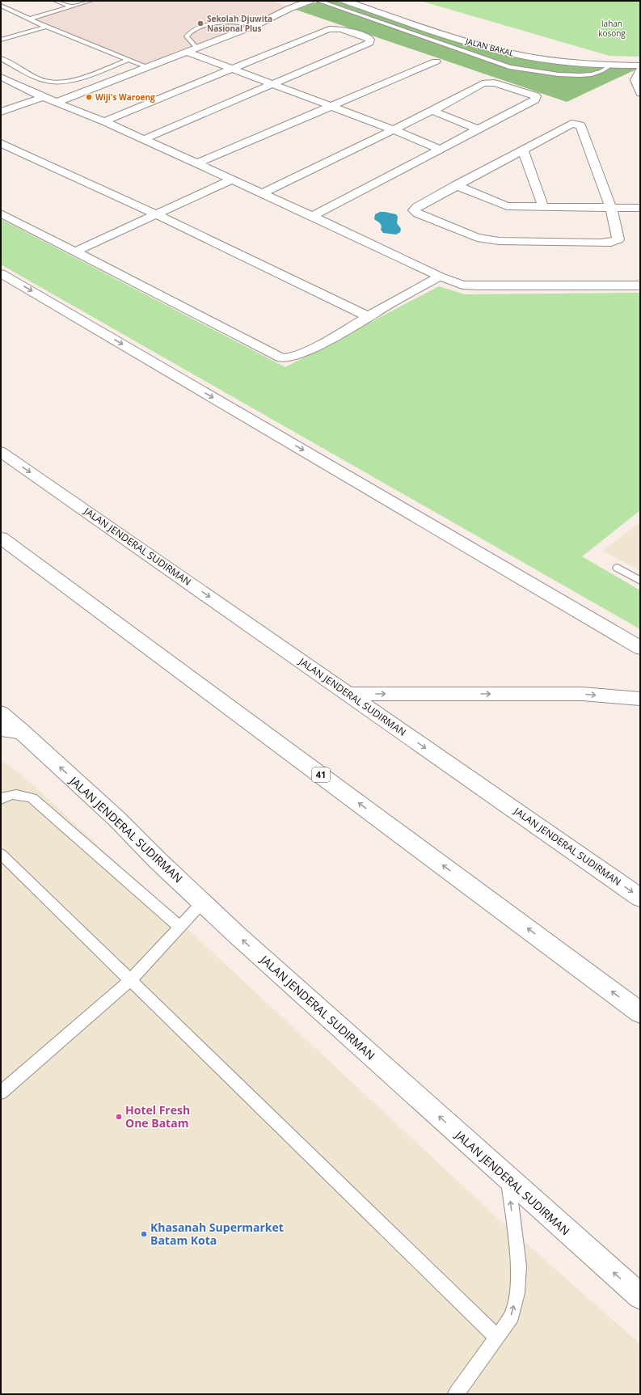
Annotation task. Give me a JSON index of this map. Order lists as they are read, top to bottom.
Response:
{
  "streets": {
    "main road": ["JALAN BAKAL", "JALAN JENDERAL SUDIRMAN", "41"]
  },
  "parks": ["lahan kosong"],
  "places": [
    "Sekolah Djuwita Nasional Plus",
    "Wiji's Waroeng",
    "Hotel Fresh One Batam",
    "Khasanah Supermarket Batam Kota"
  ]
}
